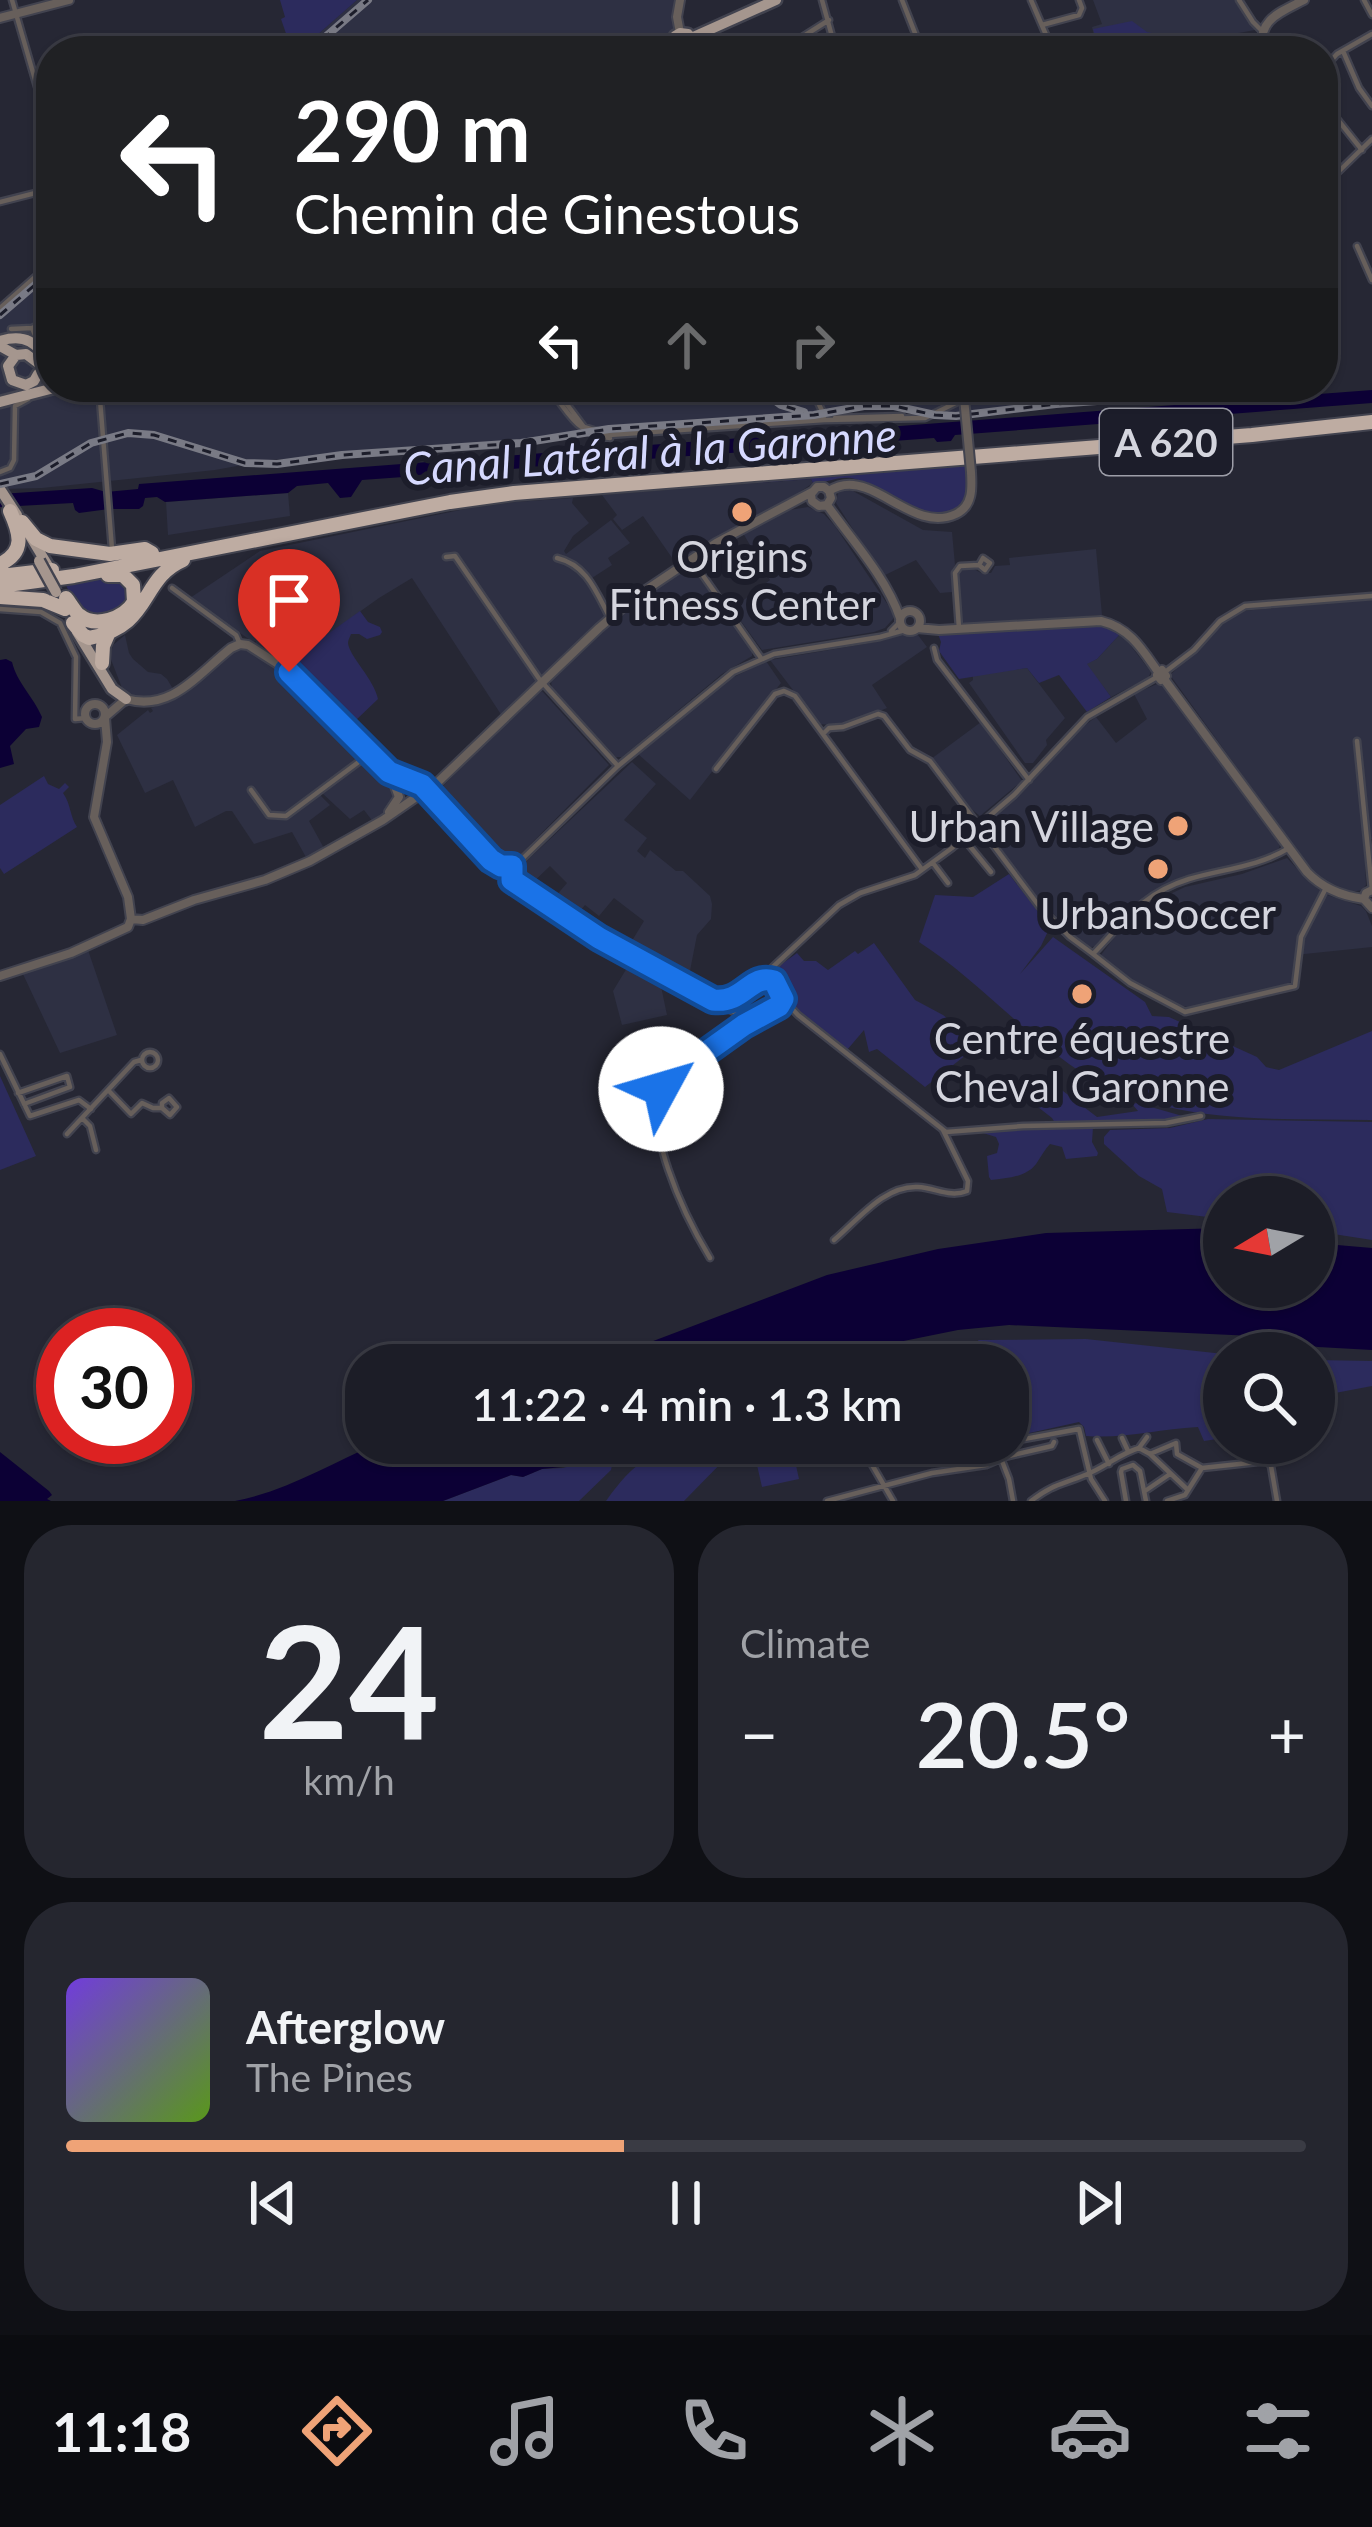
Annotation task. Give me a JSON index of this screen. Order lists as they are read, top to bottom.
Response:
{
  "streets": {
    "highway": ["A 620"]
  },
  "water": ["Canal Latéral à la Garonne"],
  "places": [
    "Origins Fitness Center",
    "Urban Village",
    "UrbanSoccer",
    "Centre équestre Cheval Garonne"
  ],
  "north": "left",
  "page": {
    "turn": ["290 m", "Chemin de Ginestous"],
    "limit": "30",
    "trip": "11:22 · 4 min · 1.3 km",
    "tile": [
      ["24", "km/h"],
      "Climate"
    ],
    "heat": ["−", "20.5°", "+"],
    "song": ["Afterglow", "The Pines"],
    "tabs": "11:18"
  }
}
